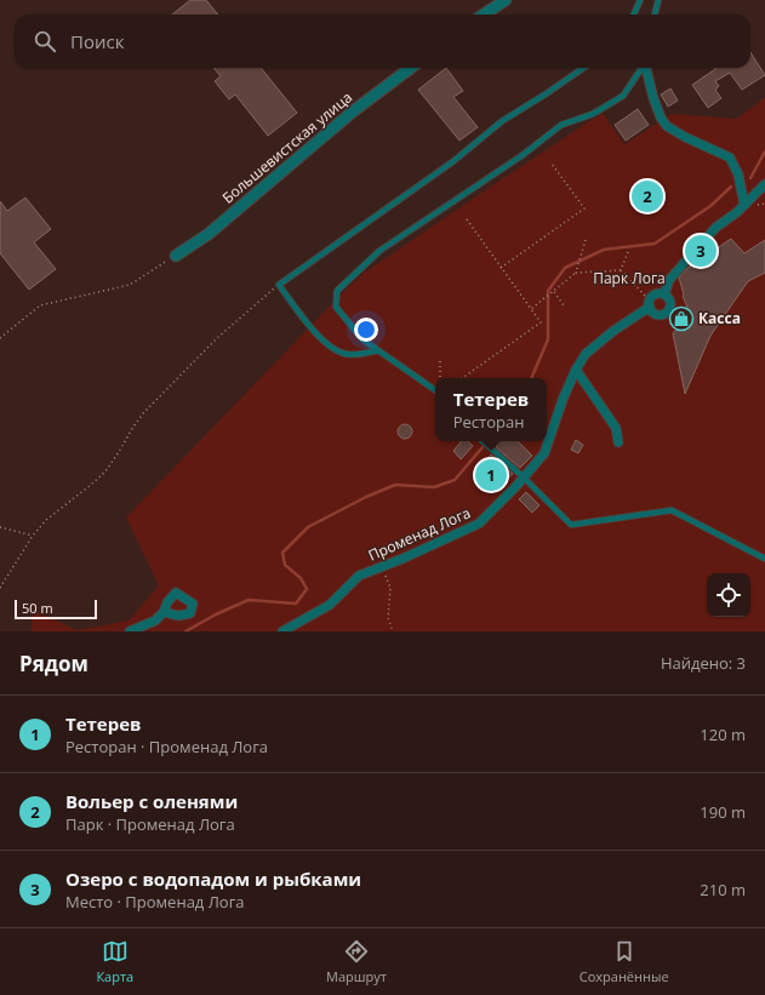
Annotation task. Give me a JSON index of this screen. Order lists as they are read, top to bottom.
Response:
{
  "streets": {
    "street": ["Большевистская улица", "Променад Лога"]
  },
  "parks": ["Парк Лога"],
  "places": {
    "shop": ["Касса"]
  },
  "scale_bar": "50 m",
  "page": {
    "search": "Поиск",
    "pins": ["2", "3", "1"],
    "popup": ["Тетерев", "Ресторан"],
    "scale": "50 m",
    "heading": ["Рядом", "Найдено: 3"],
    "list": [
      {
        "mark": "1",
        "name": "Тетерев",
        "note": "Ресторан · Променад Лога",
        "value": "120 m"
      },
      {
        "mark": "2",
        "name": "Вольер с оленями",
        "note": "Парк · Променад Лога",
        "value": "190 m"
      },
      {
        "mark": "3",
        "name": "Озеро с водопадом и рыбками",
        "note": "Место · Променад Лога",
        "value": "210 m"
      }
    ],
    "nav": ["Карта", "Маршрут", "Сохранённые"]
  }
}
